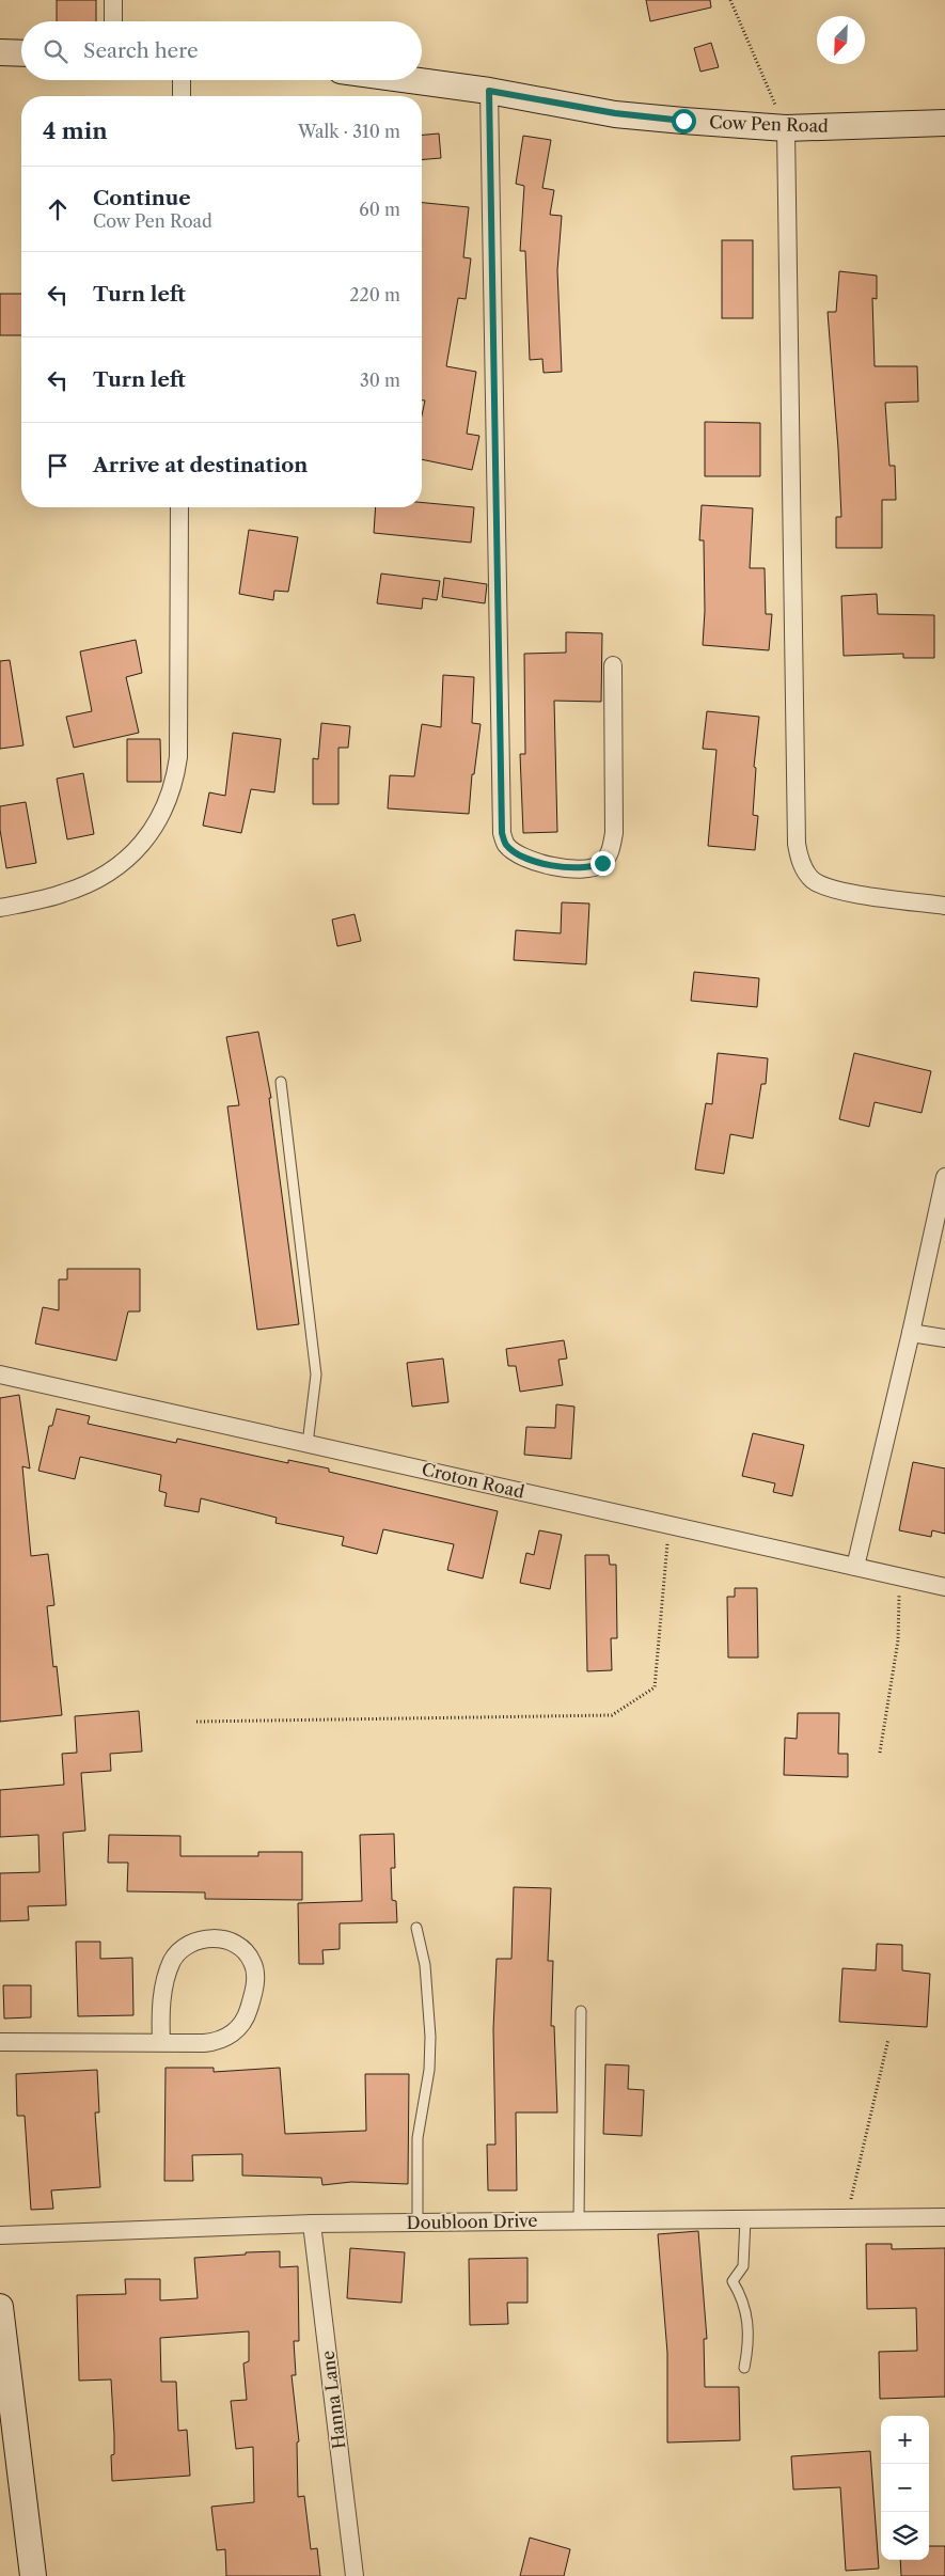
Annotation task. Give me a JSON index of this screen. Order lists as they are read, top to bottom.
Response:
{
  "streets": {
    "main road": ["Cow Pen Road"],
    "street": ["Croton Road", "Doubloon Drive", "Hanna Lane"]
  },
  "crossings": [
    ["Doubloon Drive", "Hanna Lane"]
  ],
  "north": "bottom left",
  "page": {
    "search": "Search here",
    "heading": ["4 min", "Walk · 310 m"],
    "list": [
      ["Continue", "Cow Pen Road", "60 m"],
      ["Turn left", "220 m"],
      ["Turn left", "30 m"],
      "Arrive at destination"
    ],
    "map_buttons": ["+", "−"]
  }
}
